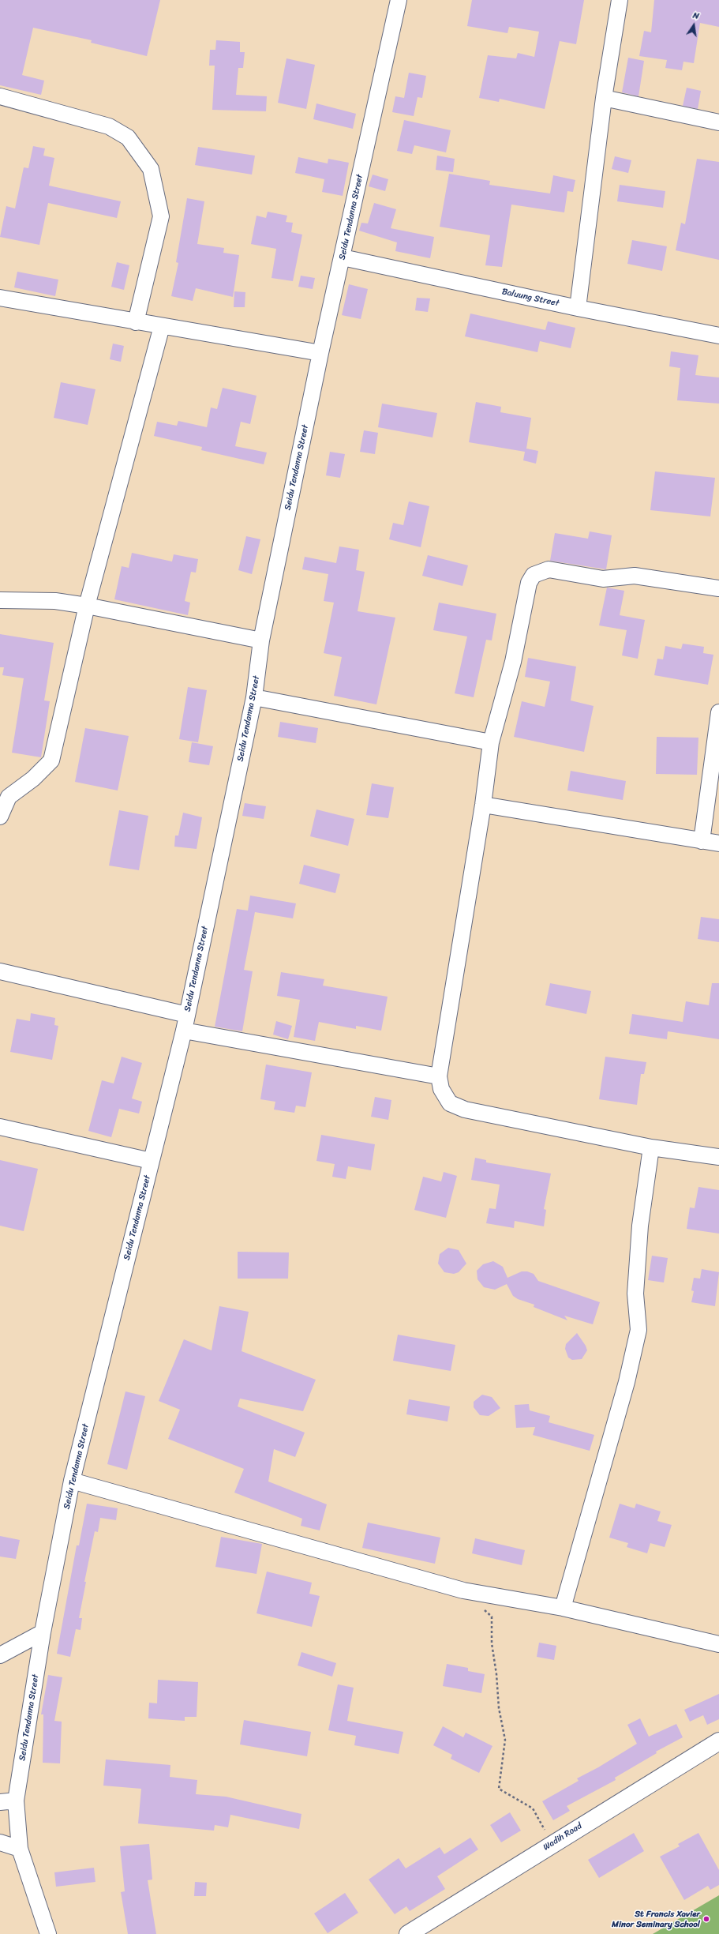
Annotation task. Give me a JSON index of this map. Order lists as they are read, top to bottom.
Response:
{
  "streets": {
    "street": ["Seidu Tendanna Street", "Baluung Street", "Wadih Road"]
  },
  "crossings": [
    ["Seidu Tendanna Street", "Baluung Street"]
  ],
  "places": ["St Francis Xavier Minor Seminary School"],
  "north": "top"
}
